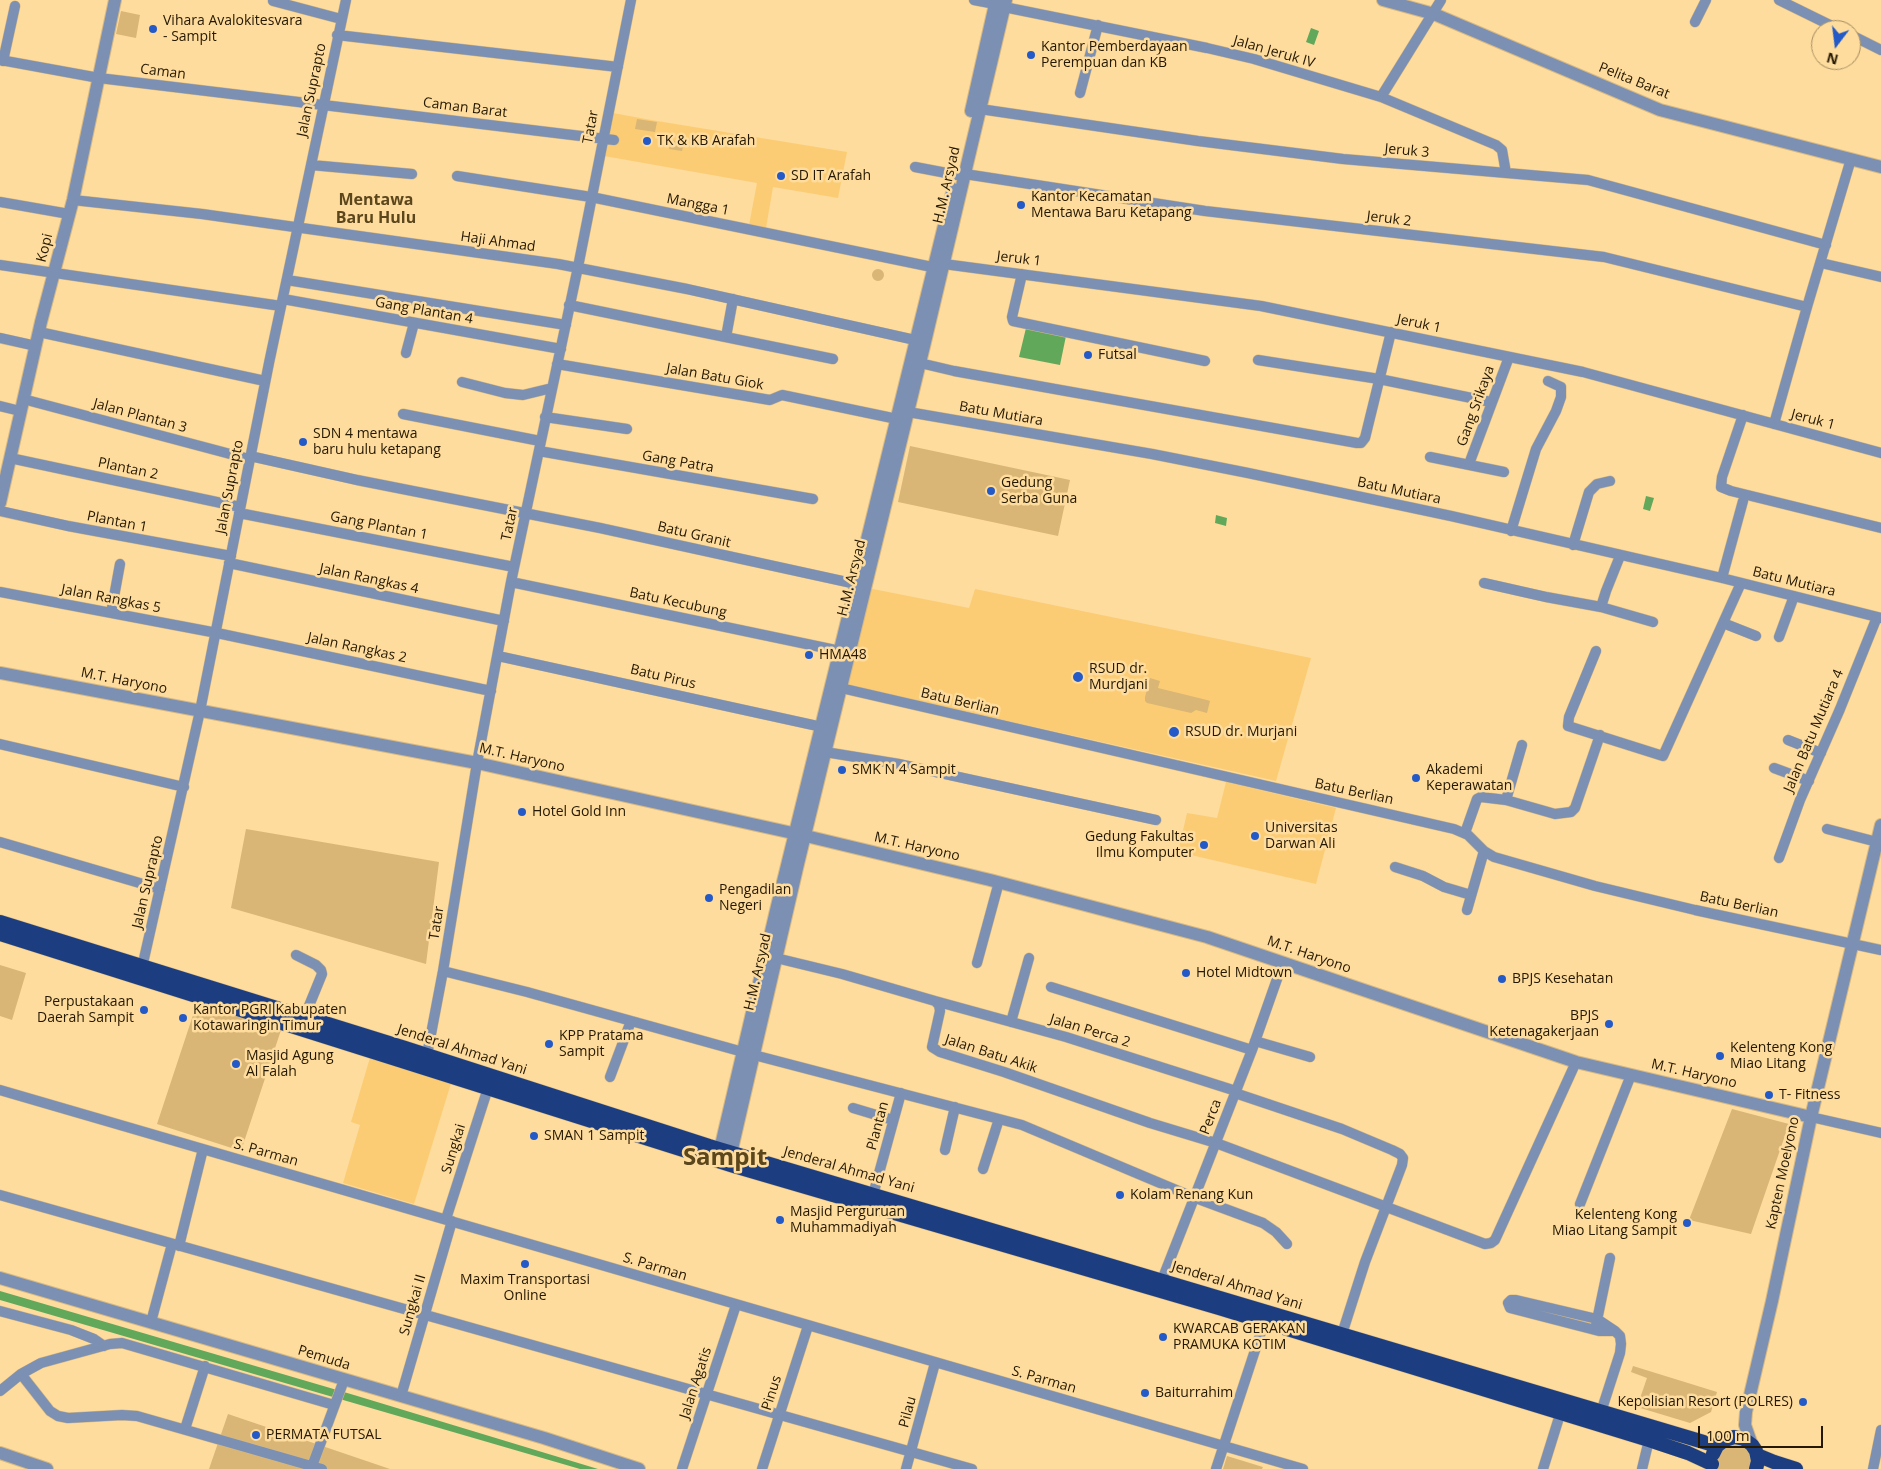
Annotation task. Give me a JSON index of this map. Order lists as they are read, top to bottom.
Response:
{
  "streets": {
    "highway": ["Jenderal Ahmad Yani"],
    "street": [
      "Jalan Jeruk IV",
      "Caman",
      "Pelita Barat",
      "Jalan Suprapto",
      "Caman Barat",
      "Tatar",
      "Jeruk 3",
      "H.M. Arsyad",
      "Mangga 1",
      "Jeruk 2",
      "Haji Ahmad",
      "Kopi",
      "Jeruk 1",
      "Gang Plantan 4",
      "Jalan Batu Giok",
      "Gang Srikaya",
      "Batu Mutiara",
      "Jalan Plantan 3",
      "Gang Patra",
      "Plantan 2",
      "Plantan 1",
      "Gang Plantan 1",
      "Batu Granit",
      "Jalan Rangkas 4",
      "Jalan Rangkas 5",
      "Batu Kecubung",
      "Jalan Rangkas 2",
      "Batu Pirus",
      "M.T. Haryono",
      "Batu Berlian",
      "Jalan Batu Mutiara 4",
      "Jalan Perca 2",
      "Jalan Batu Akik",
      "Perca",
      "Plantan",
      "Sungkai",
      "S. Parman",
      "Kapten Moelyono",
      "Sungkai II",
      "Pemuda",
      "Jalan Agatis",
      "Pinus",
      "Pilau"
    ]
  },
  "crossings": [
    ["Jalan Jeruk IV", "Jeruk 3"],
    ["Jalan Jeruk IV", "H.M. Arsyad"],
    ["Caman", "Jalan Suprapto"],
    ["Caman", "Caman Barat"],
    ["Caman", "Kopi"],
    ["Jalan Suprapto", "Caman Barat"],
    ["Jalan Suprapto", "Haji Ahmad"],
    ["Jalan Suprapto", "Gang Plantan 4"],
    ["Jalan Suprapto", "Jalan Plantan 3"],
    ["Jalan Suprapto", "Plantan 2"],
    ["Jalan Suprapto", "Plantan 1"],
    ["Jalan Suprapto", "Gang Plantan 1"],
    ["Jalan Suprapto", "Jalan Rangkas 4"],
    ["Jalan Suprapto", "Jalan Rangkas 5"],
    ["Jalan Suprapto", "Jalan Rangkas 2"],
    ["Jalan Suprapto", "M.T. Haryono"],
    ["Jalan Suprapto", "Jenderal Ahmad Yani"],
    ["Caman Barat", "Tatar"],
    ["Tatar", "Mangga 1"],
    ["Tatar", "Haji Ahmad"],
    ["Tatar", "Gang Plantan 4"],
    ["Tatar", "Jalan Batu Giok"],
    ["Tatar", "Jalan Plantan 3"],
    ["Tatar", "Gang Patra"],
    ["Tatar", "Gang Plantan 1"],
    ["Tatar", "Batu Granit"],
    ["Tatar", "Jalan Rangkas 4"],
    ["Tatar", "Batu Kecubung"],
    ["Tatar", "Jalan Rangkas 2"],
    ["Tatar", "Batu Pirus"],
    ["Tatar", "M.T. Haryono"],
    ["Tatar", "Jenderal Ahmad Yani"],
    ["Jeruk 3", "H.M. Arsyad"],
    ["H.M. Arsyad", "Mangga 1"],
    ["H.M. Arsyad", "Jeruk 2"],
    ["H.M. Arsyad", "Haji Ahmad"],
    ["H.M. Arsyad", "Jeruk 1"],
    ["H.M. Arsyad", "Jalan Batu Giok"],
    ["H.M. Arsyad", "Batu Mutiara"],
    ["H.M. Arsyad", "Batu Granit"],
    ["H.M. Arsyad", "Batu Kecubung"],
    ["H.M. Arsyad", "Batu Pirus"],
    ["H.M. Arsyad", "M.T. Haryono"],
    ["H.M. Arsyad", "Batu Berlian"],
    ["H.M. Arsyad", "Jenderal Ahmad Yani"],
    ["Mangga 1", "Jeruk 1"],
    ["Haji Ahmad", "Kopi"],
    ["Kopi", "Gang Plantan 4"],
    ["Kopi", "Jalan Plantan 3"],
    ["Kopi", "Plantan 2"],
    ["Jeruk 1", "Gang Srikaya"],
    ["Jalan Batu Giok", "Batu Mutiara"],
    ["Batu Mutiara", "Jalan Batu Mutiara 4"],
    ["Jalan Plantan 3", "Batu Granit"],
    ["Plantan 2", "Gang Plantan 1"],
    ["Plantan 1", "Jalan Rangkas 4"],
    ["Jalan Rangkas 5", "Jalan Rangkas 2"],
    ["M.T. Haryono", "Perca"],
    ["M.T. Haryono", "Kapten Moelyono"],
    ["Batu Berlian", "Kapten Moelyono"],
    ["Jalan Perca 2", "Jalan Batu Akik"],
    ["Jalan Perca 2", "Perca"],
    ["Jenderal Ahmad Yani", "Perca"],
    ["Jenderal Ahmad Yani", "Plantan"],
    ["Jenderal Ahmad Yani", "Sungkai"],
    ["Jalan Batu Akik", "Perca"],
    ["Sungkai", "S. Parman"],
    ["Sungkai", "Sungkai II"],
    ["S. Parman", "Sungkai II"],
    ["S. Parman", "Jalan Agatis"],
    ["S. Parman", "Pinus"],
    ["S. Parman", "Pilau"],
    ["Sungkai II", "Pemuda"]
  ],
  "districts": ["Mentawa Baru Hulu", "Sampit"],
  "places": [
    "Vihara Avalokitesvara - Sampit",
    "Kantor Pemberdayaan Perempuan dan KB",
    "TK & KB Arafah",
    "SD IT Arafah",
    "Kantor Kecamatan Mentawa Baru Ketapang",
    "Futsal",
    "SDN 4 mentawa baru hulu ketapang",
    "Gedung Serba Guna",
    "HMA48",
    "RSUD dr. Murdjani",
    "RSUD dr. Murjani",
    "SMK N 4 Sampit",
    "Akademi Keperawatan",
    "Hotel Gold Inn",
    "Universitas Darwan Ali",
    "Gedung Fakultas Ilmu Komputer",
    "Pengadilan Negeri",
    "Hotel Midtown",
    "BPJS Kesehatan",
    "Perpustakaan Daerah Sampit",
    "Kantor PGRI Kabupaten Kotawaringin Timur",
    "BPJS Ketenagakerjaan",
    "KPP Pratama Sampit",
    "Kelenteng Kong Miao Litang",
    "Masjid Agung Al Falah",
    "T- Fitness",
    "SMAN 1 Sampit",
    "Kolam Renang Kun",
    "Masjid Perguruan Muhammadiyah",
    "Kelenteng Kong Miao Litang Sampit",
    "Maxim Transportasi Online",
    "KWARCAB GERAKAN PRAMUKA KOTIM",
    "Baiturrahim",
    "Kepolisian Resort (POLRES)",
    "PERMATA FUTSAL"
  ],
  "scale_bar": "100 m",
  "north": "bottom"
}
